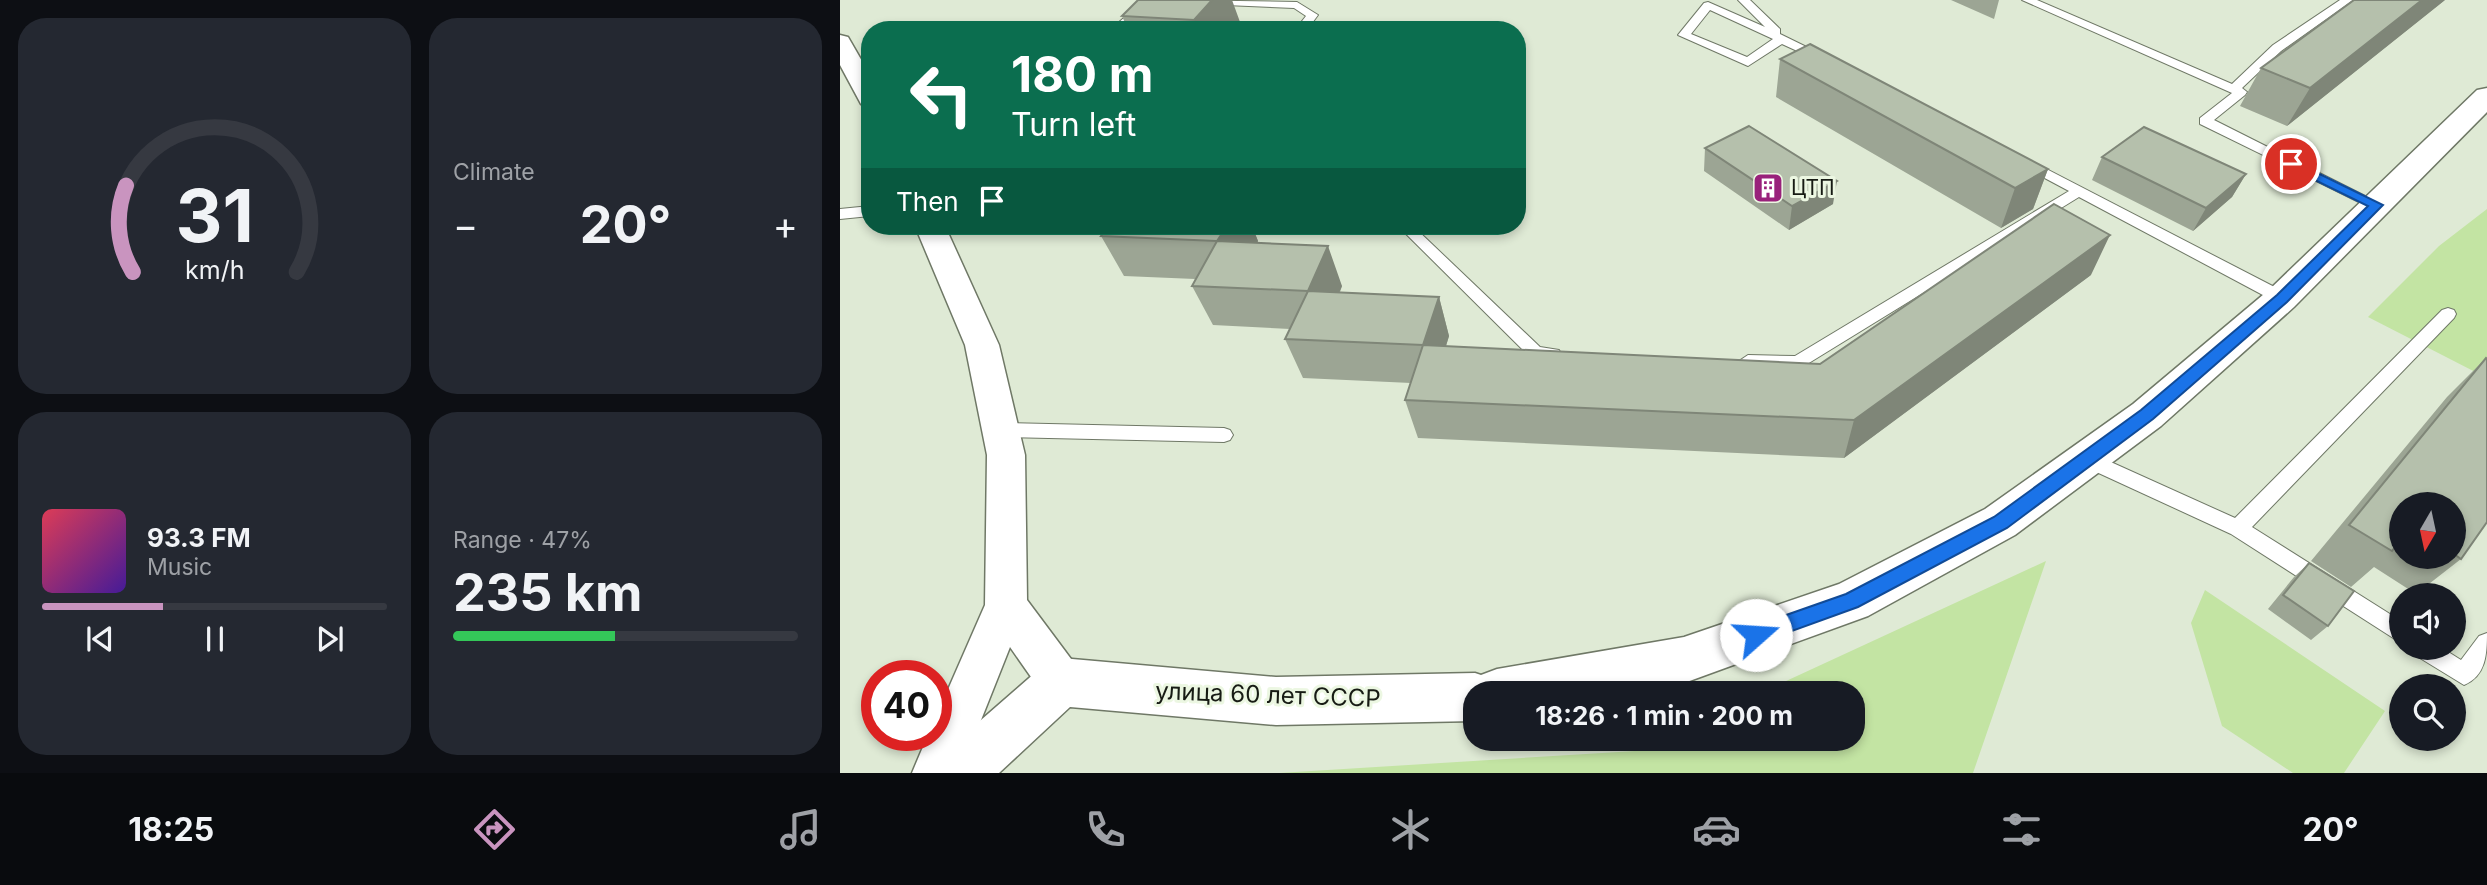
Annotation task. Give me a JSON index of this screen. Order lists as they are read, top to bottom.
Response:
{
  "streets": {
    "street": ["улица 60 лет СССР"]
  },
  "places": {
    "building": ["ЦТП"]
  },
  "north": "bottom",
  "page": {
    "tile": [
      "Climate",
      ["Range · 47%", "235 km"]
    ],
    "turn": ["180 m", "Turn left"],
    "then": "Then",
    "heat": ["−", "20°", "+"],
    "song": ["93.3 FM", "Music"],
    "limit": "40",
    "trip": "18:26 · 1 min · 200 m",
    "tabs": ["18:25", "20°"],
    "gauge": ["31", "km/h"]
  }
}
